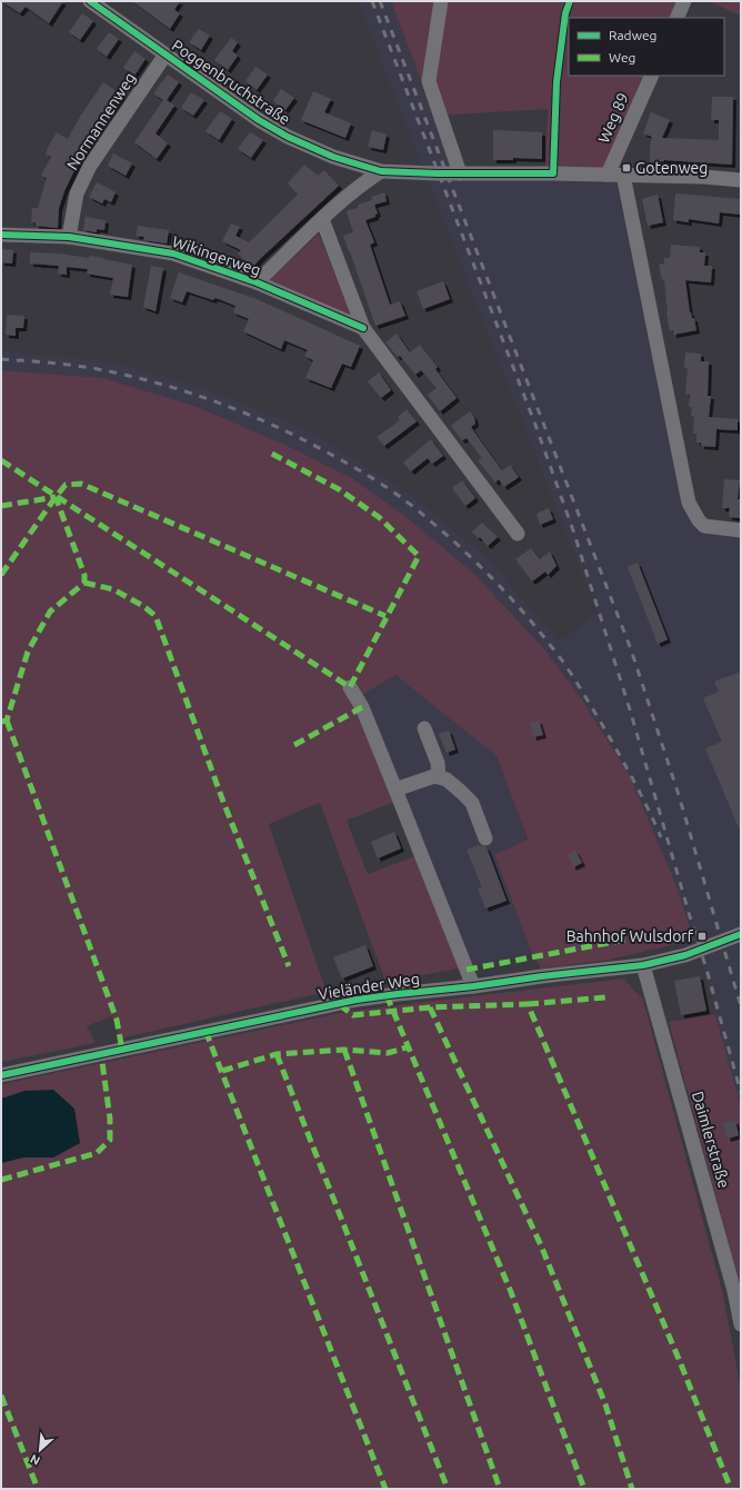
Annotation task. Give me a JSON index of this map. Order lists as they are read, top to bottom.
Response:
{
  "streets": {
    "street": [
      "Poggenbruchstraße",
      "Weg 89",
      "Normannenweg",
      "Wikingerweg",
      "Vieländer Weg",
      "Daimlerstraße"
    ]
  },
  "crossings": [
    ["Poggenbruchstraße", "Weg 89"],
    ["Poggenbruchstraße", "Normannenweg"],
    ["Poggenbruchstraße", "Wikingerweg"],
    ["Normannenweg", "Wikingerweg"],
    ["Vieländer Weg", "Daimlerstraße"]
  ],
  "places": {
    "transit": ["Gotenweg", "Bahnhof Wulsdorf"]
  },
  "legend": ["Radweg", "Weg"],
  "north": "bottom left"
}
